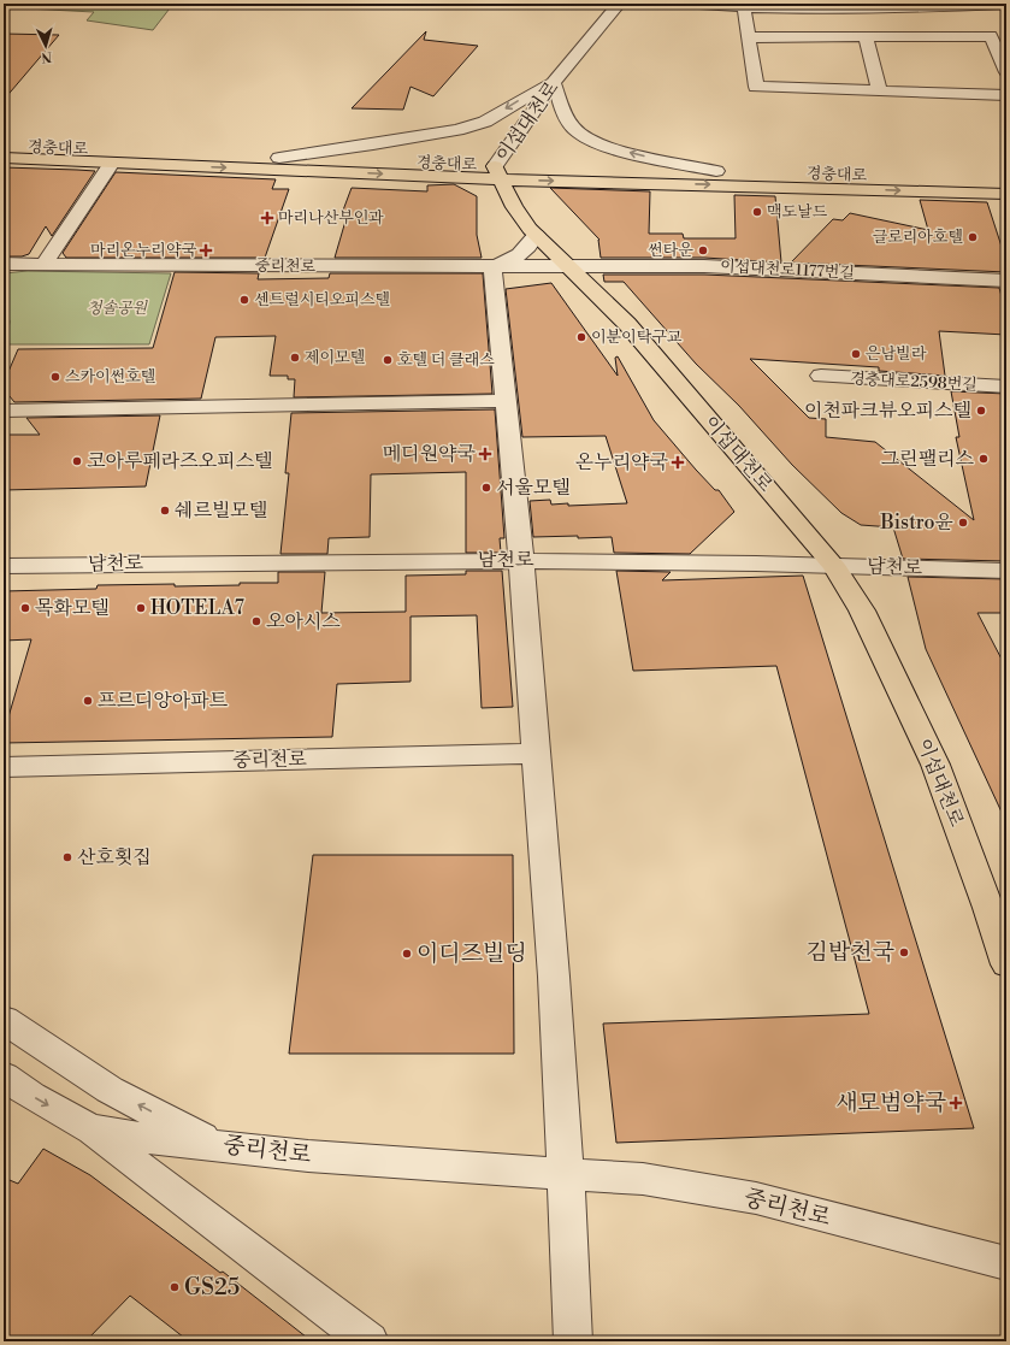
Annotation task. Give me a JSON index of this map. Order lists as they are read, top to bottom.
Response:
{
  "streets": {
    "main road": ["이섭대천로", "경충대로"],
    "street": [
      "중리천로",
      "이섭대천로1177번길",
      "경충대로2598번길",
      "남천로"
    ]
  },
  "crossings": [
    ["이섭대천로", "경충대로"],
    ["이섭대천로", "중리천로"],
    ["이섭대천로", "이섭대천로1177번길"],
    ["이섭대천로", "남천로"],
    ["경충대로", "중리천로"],
    ["중리천로", "이섭대천로1177번길"]
  ],
  "parks": ["청솔공원"],
  "places": {
    "other": [
      "맥도날드",
      "글로리아호텔",
      "썬타운",
      "센트럴시티오피스텔",
      "이분이탁구교",
      "은남빌라",
      "제이모텔",
      "호텔 더 클래스",
      "스카이썬호텔",
      "이천파크뷰오피스텔",
      "그린팰리스",
      "코아루페라즈오피스텔",
      "서울모텔",
      "쉐르빌모텔",
      "Bistro윤",
      "목화모텔",
      "HOTELA7",
      "오아시스",
      "프르디앙아파트",
      "산호횟집",
      "김밥천국",
      "이디즈빌딩",
      "GS25"
    ],
    "health": [
      "마리나산부인과",
      "마리온누리약국",
      "메디원약국",
      "온누리약국",
      "새모범약국"
    ]
  },
  "north": "bottom"
}
